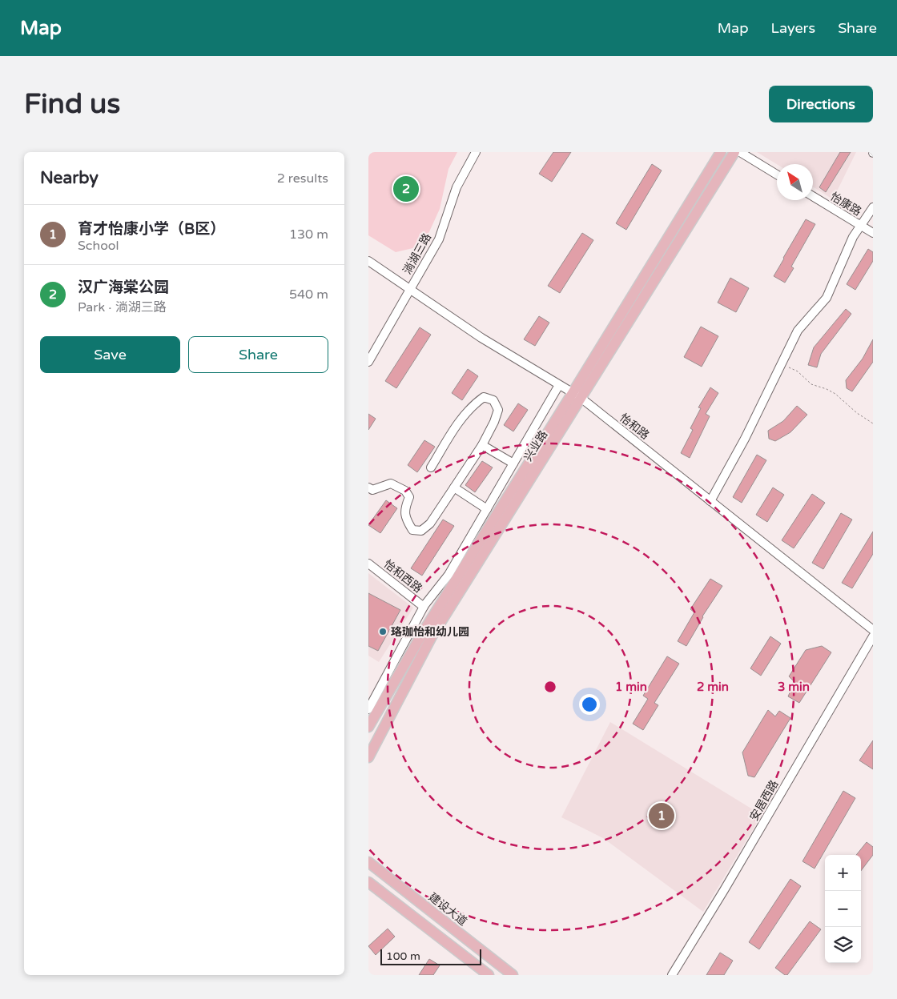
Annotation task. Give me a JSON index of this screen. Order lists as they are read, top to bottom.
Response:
{
  "streets": {
    "main road": ["兴业路", "建设大道"],
    "street": [
      "怡康路",
      "淌湖三路",
      "怡和路",
      "怡和西路",
      "安居西路"
    ]
  },
  "crossings": [
    ["淌湖三路", "怡和路"],
    ["怡和路", "兴业路"]
  ],
  "places": ["珞珈怡和幼儿园"],
  "scale_bar": "100 m",
  "north": "top left",
  "page": {
    "header": "Map",
    "nav": ["Map", "Layers", "Share"],
    "buttons": [
      "Directions",
      ["Save", "Share"]
    ],
    "title": "Find us",
    "heading": ["Nearby", "2 results"],
    "pins": ["2", "1"],
    "list": [
      {
        "mark": "1",
        "name": "育才怡康小学（B区）",
        "note": "School",
        "value": "130 m"
      },
      {
        "mark": "2",
        "name": "汉广海棠公园",
        "note": "Park · 淌湖三路",
        "value": "540 m"
      }
    ],
    "map_buttons": ["+", "−"],
    "scale": "100 m"
  },
  "rings": ["1 min", "2 min", "3 min"]
}
